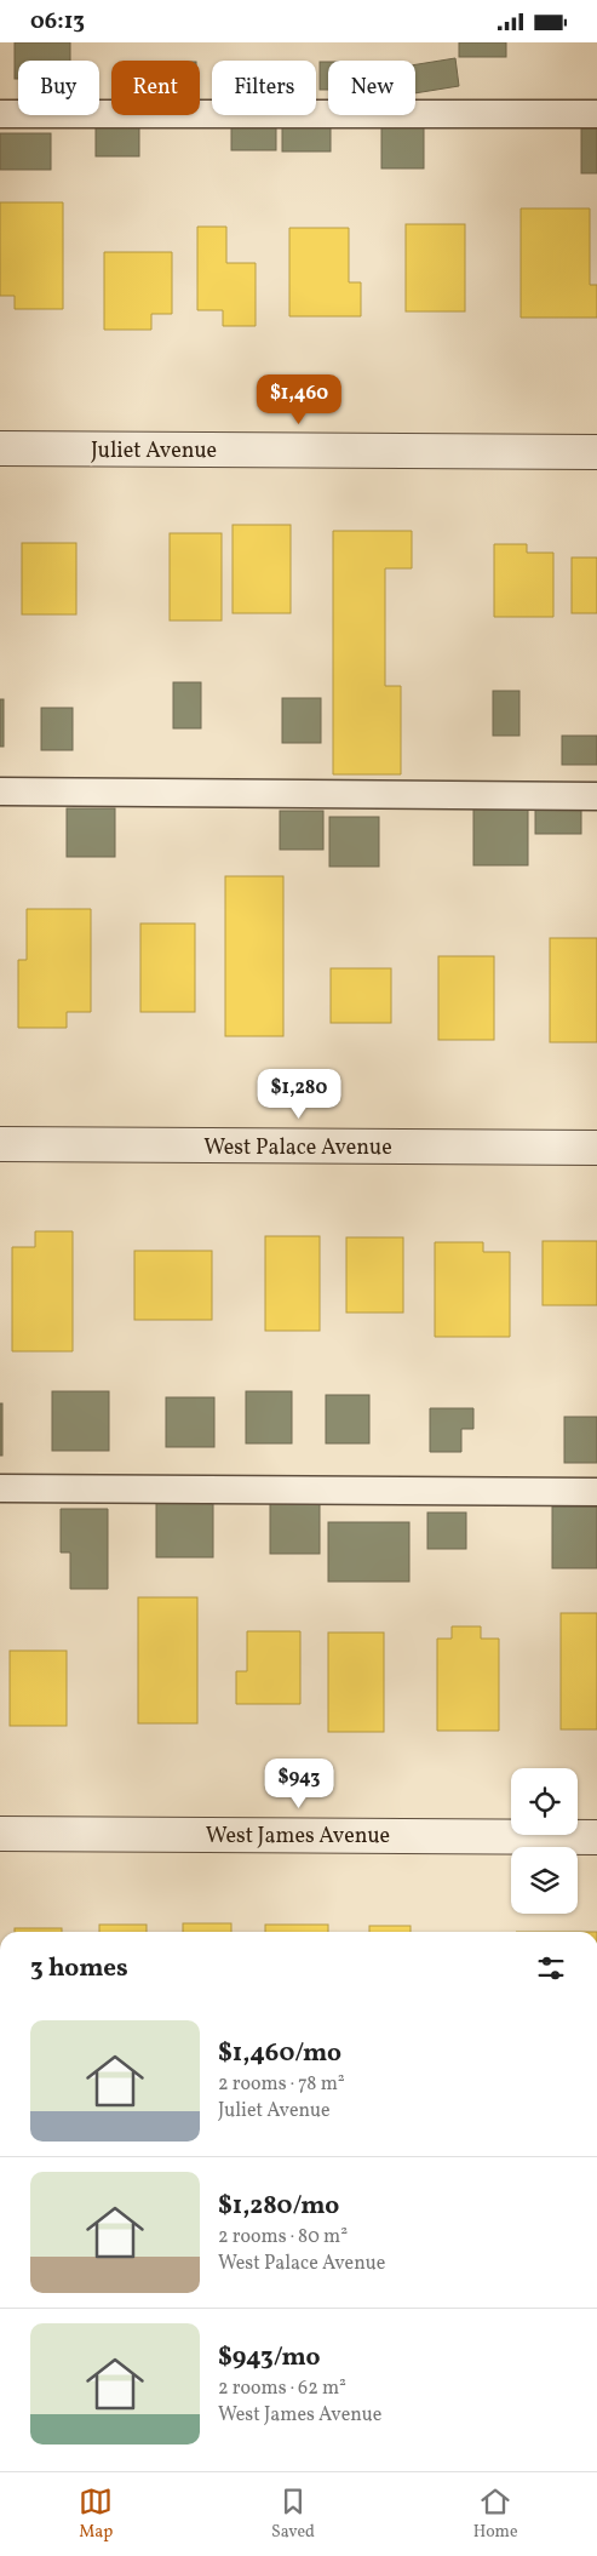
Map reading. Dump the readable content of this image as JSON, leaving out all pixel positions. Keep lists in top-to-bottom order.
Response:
{
  "streets": {
    "street": ["Juliet Avenue", "West Palace Avenue", "West James Avenue"]
  },
  "page": {
    "status": "06:13",
    "chip": [
      "Buy",
      "Rent",
      "Filters",
      "New"
    ],
    "price": ["$1,460", "$1,280", "$943"],
    "heading": "3 homes",
    "list": [
      {
        "name": "$1,460/mo",
        "note": "2 rooms · 78 m² · Juliet Avenue"
      },
      {
        "name": "$1,280/mo",
        "note": "2 rooms · 80 m² · West Palace Avenue"
      },
      {
        "name": "$943/mo",
        "note": "2 rooms · 62 m² · West James Avenue"
      }
    ],
    "tabs": ["Map", "Saved", "Home"]
  }
}
